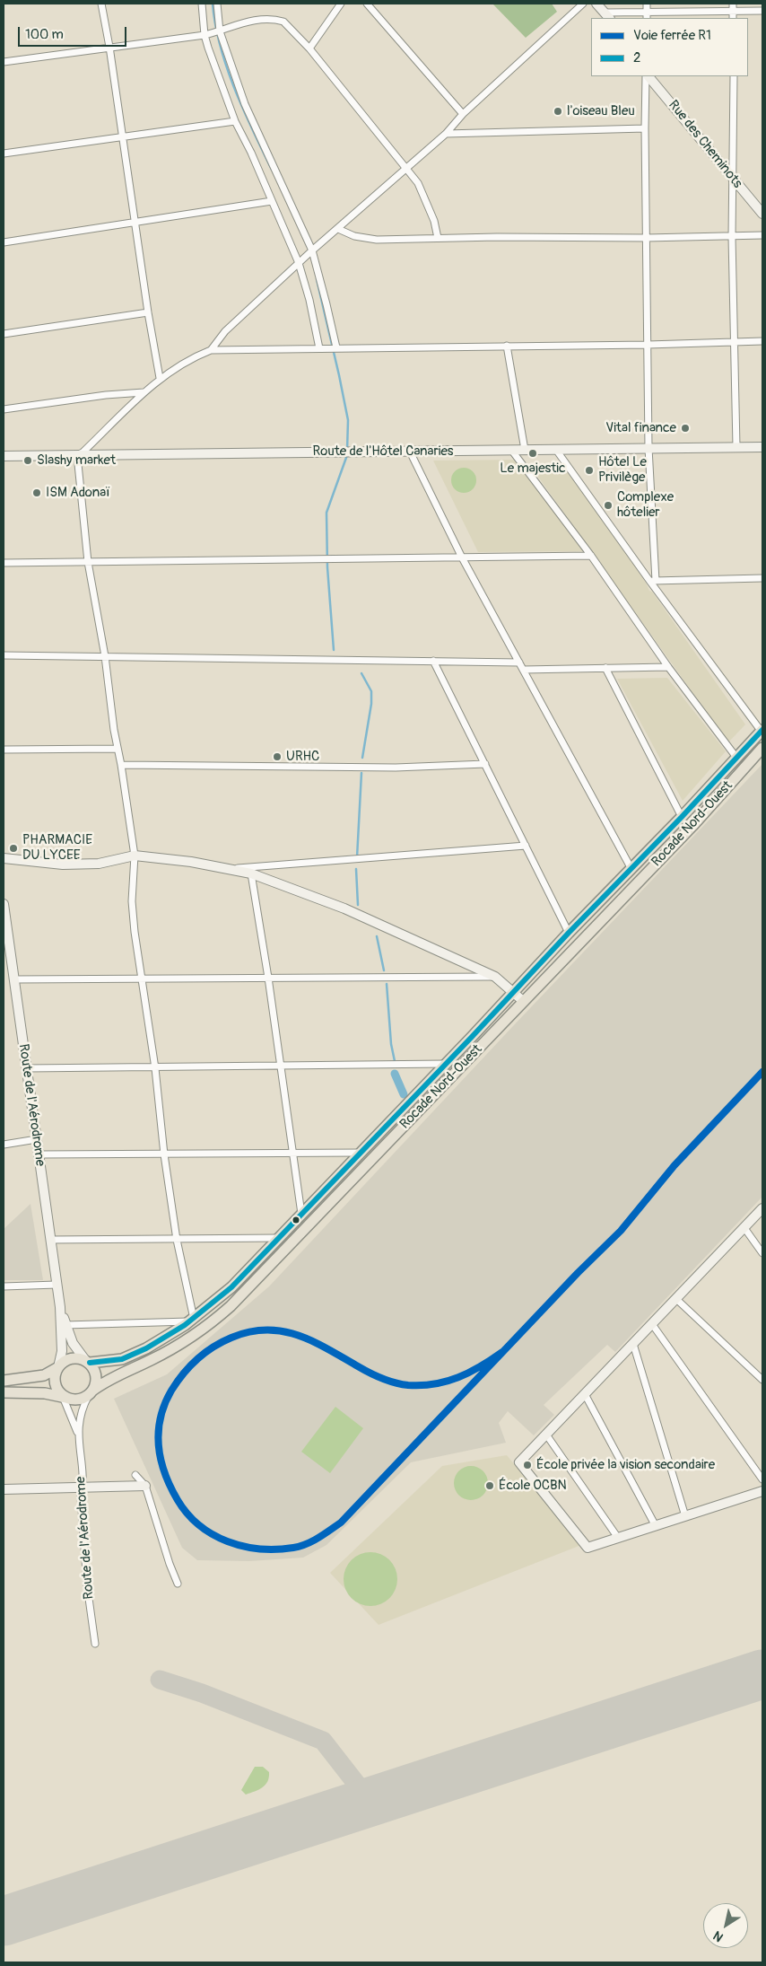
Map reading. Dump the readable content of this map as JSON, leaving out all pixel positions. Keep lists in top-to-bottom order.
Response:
{
  "streets": {
    "main road": ["Rocade Nord-Ouest"],
    "street": ["Rue des Cheminots", "Route de l'Hôtel Canaries", "Route de l'Aérodrome"]
  },
  "crossings": [
    ["Rocade Nord-Ouest", "Route de l'Aérodrome"]
  ],
  "places": [
    "l'oiseau Bleu",
    "Vital finance",
    "Le majestic",
    "Slashy market",
    "Hôtel Le Privilège",
    "ISM Adonaï",
    "Complexe hôtelier",
    "URHC",
    "PHARMACIE DU LYCEE",
    "École privée la vision secondaire",
    "École OCBN"
  ],
  "lines": ["transit line 2", "rail line R1"],
  "legend": ["Voie ferrée R1", "2"],
  "scale_bar": "100 m",
  "north": "bottom left"
}
